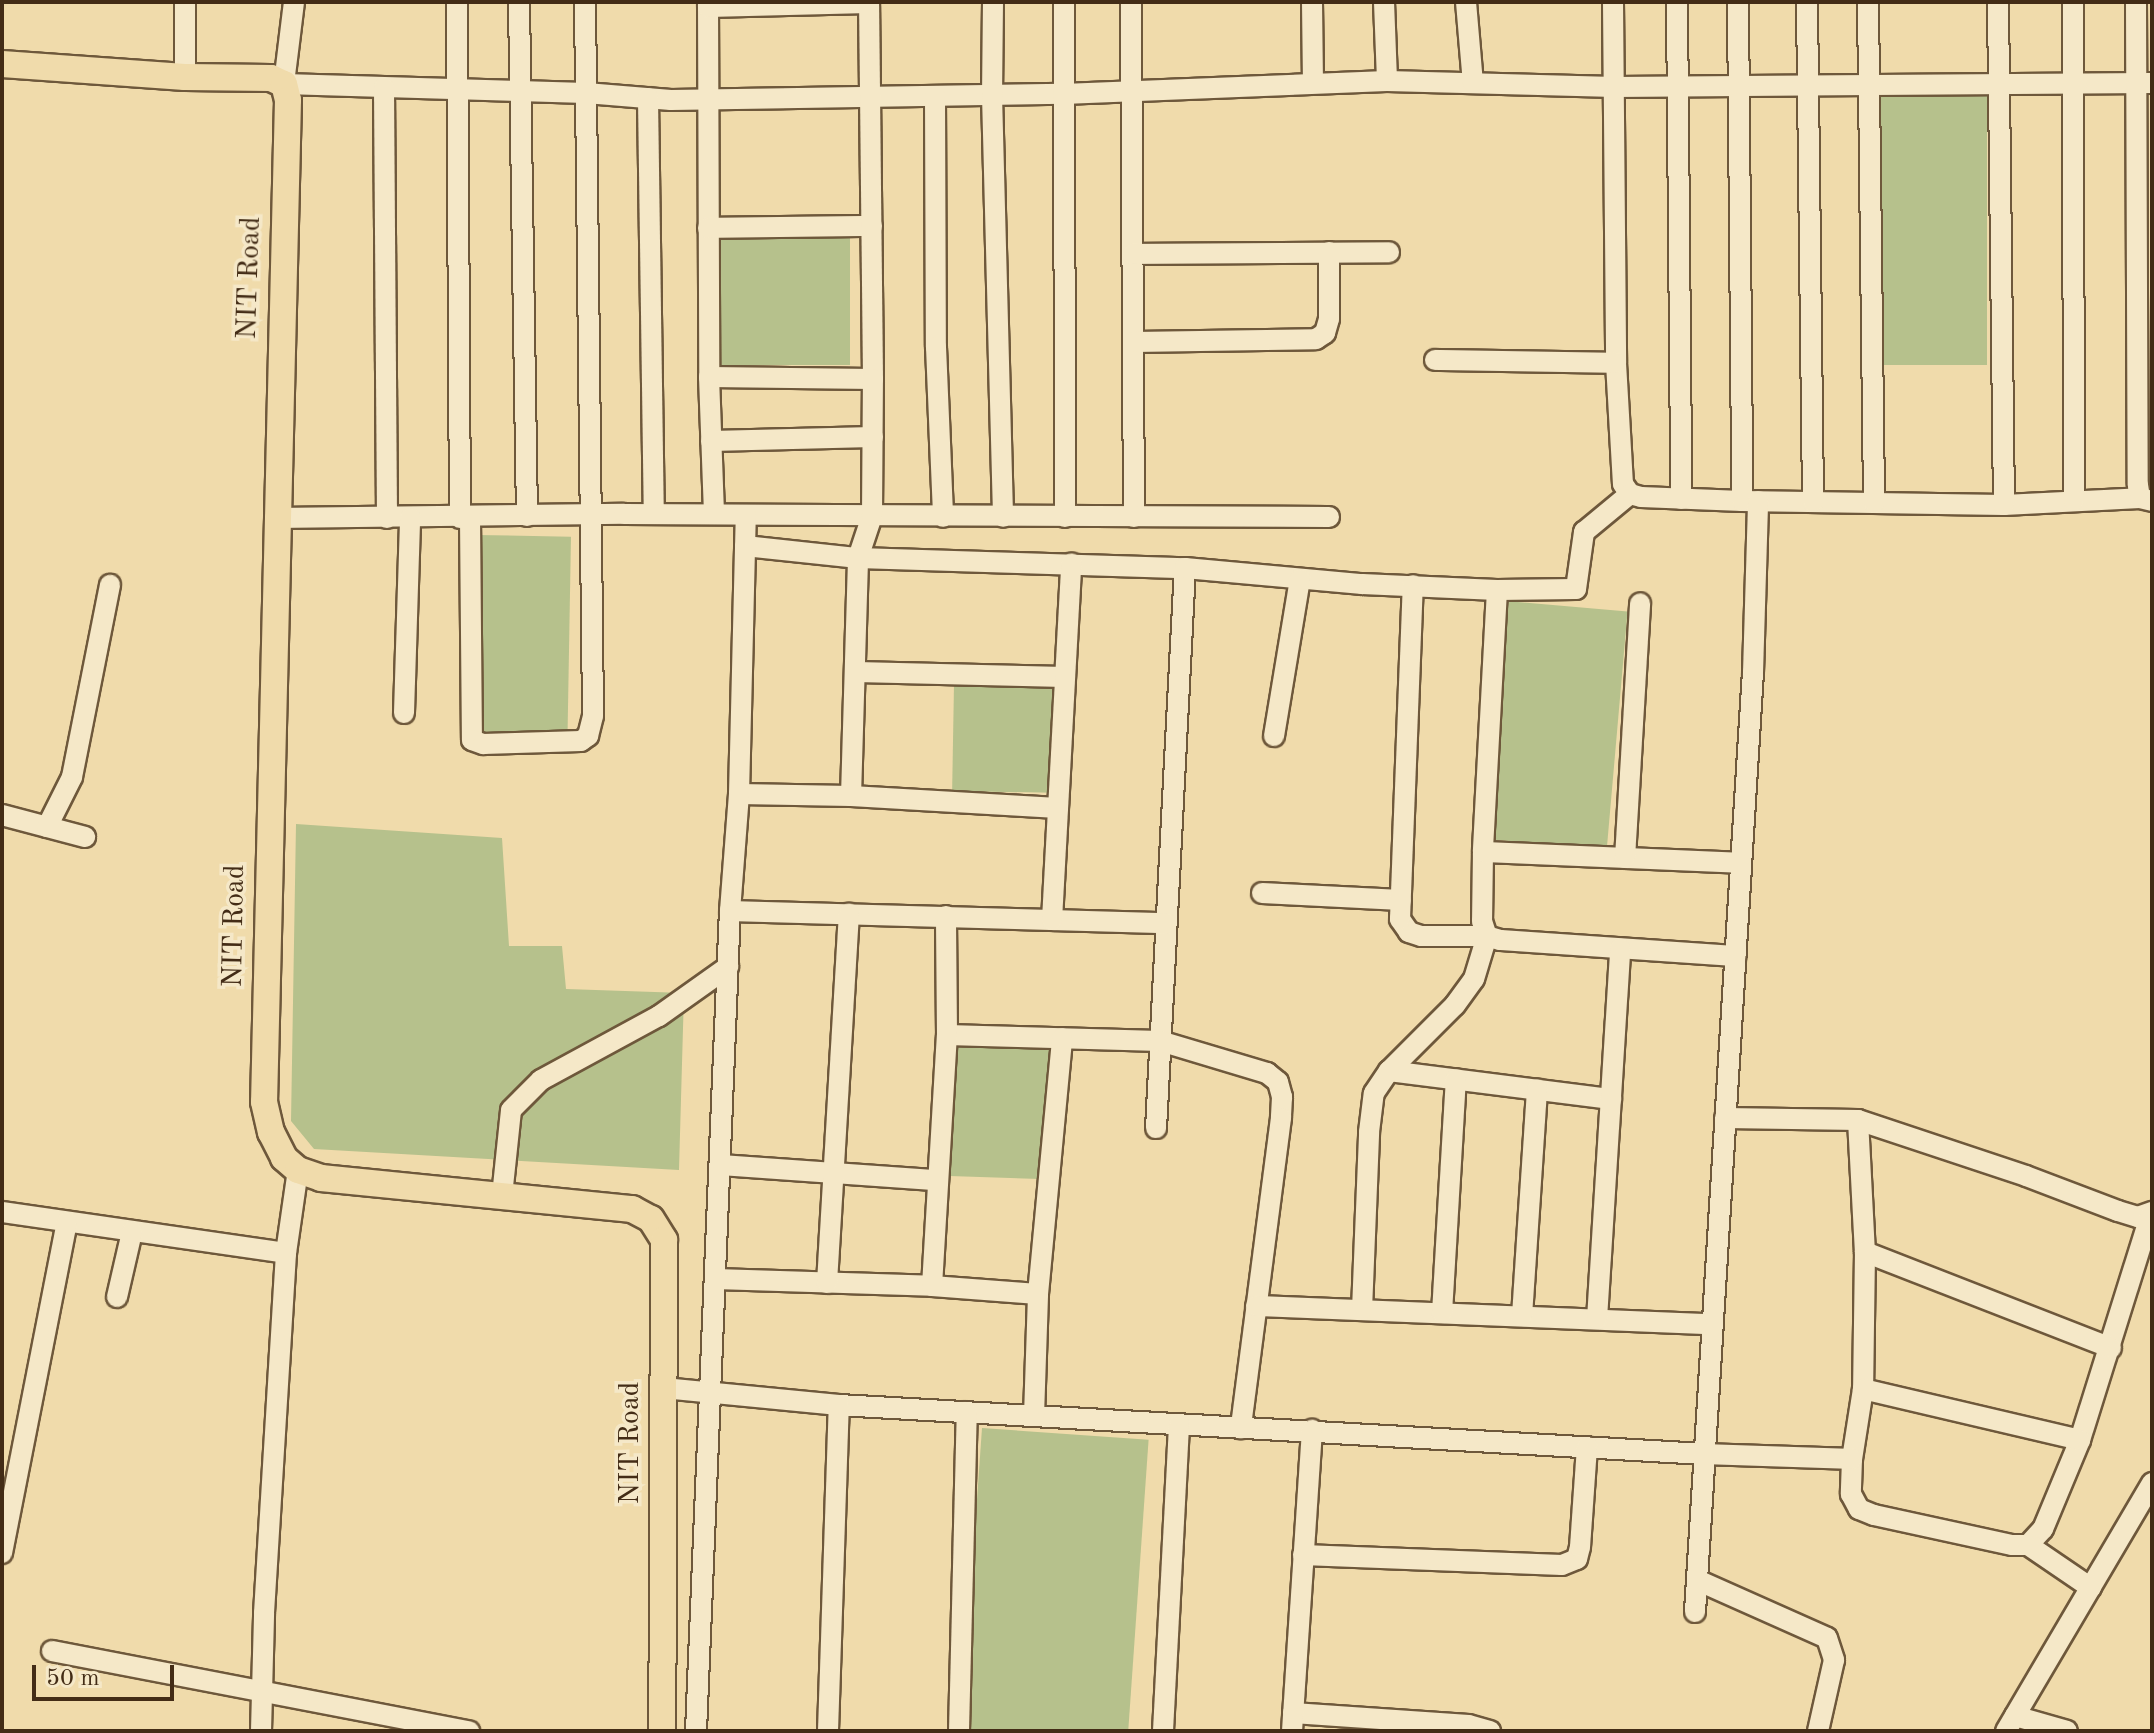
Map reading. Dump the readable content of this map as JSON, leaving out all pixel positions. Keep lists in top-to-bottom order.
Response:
{
  "streets": {
    "main road": ["NIT Road"]
  },
  "scale_bar": "50 m"
}
